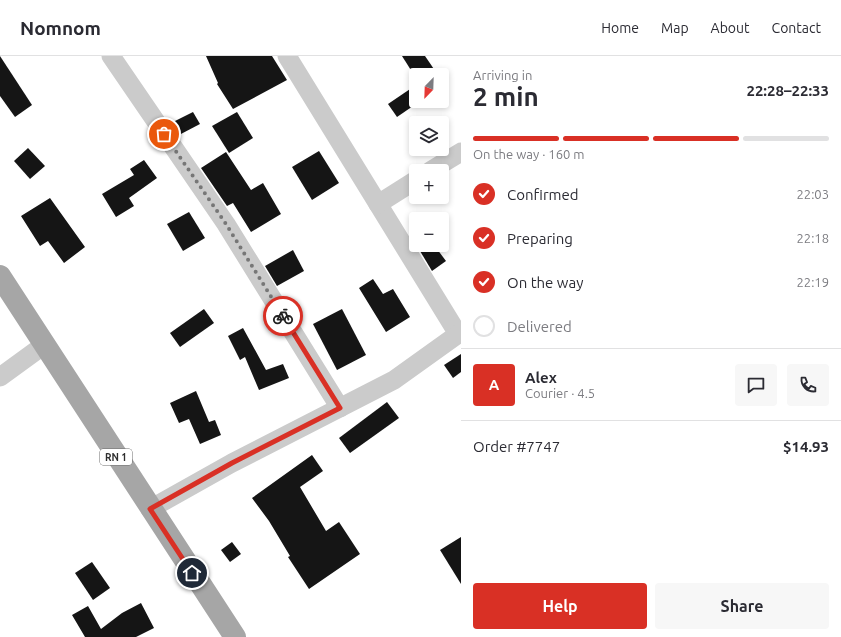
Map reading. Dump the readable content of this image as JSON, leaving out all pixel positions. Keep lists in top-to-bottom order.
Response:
{
  "streets": {
    "main road": ["RN 1"]
  },
  "north": "bottom left",
  "page": {
    "header": "Nomnom",
    "nav": [
      "Home",
      "Map",
      "About",
      "Contact"
    ],
    "heading": ["2 min", "Arriving in", "22:28–22:33"],
    "panel": [
      "Alex",
      "Courier · 4.5",
      "Order #7747",
      "$14.93"
    ],
    "map_buttons": ["+", "−"],
    "bar": "On the way · 160 m",
    "list": [
      ["Confirmed", "22:03"],
      ["Preparing", "22:18"],
      ["On the way", "22:19"],
      "Delivered"
    ],
    "round": "A",
    "buttons": ["Help", "Share"]
  }
}
